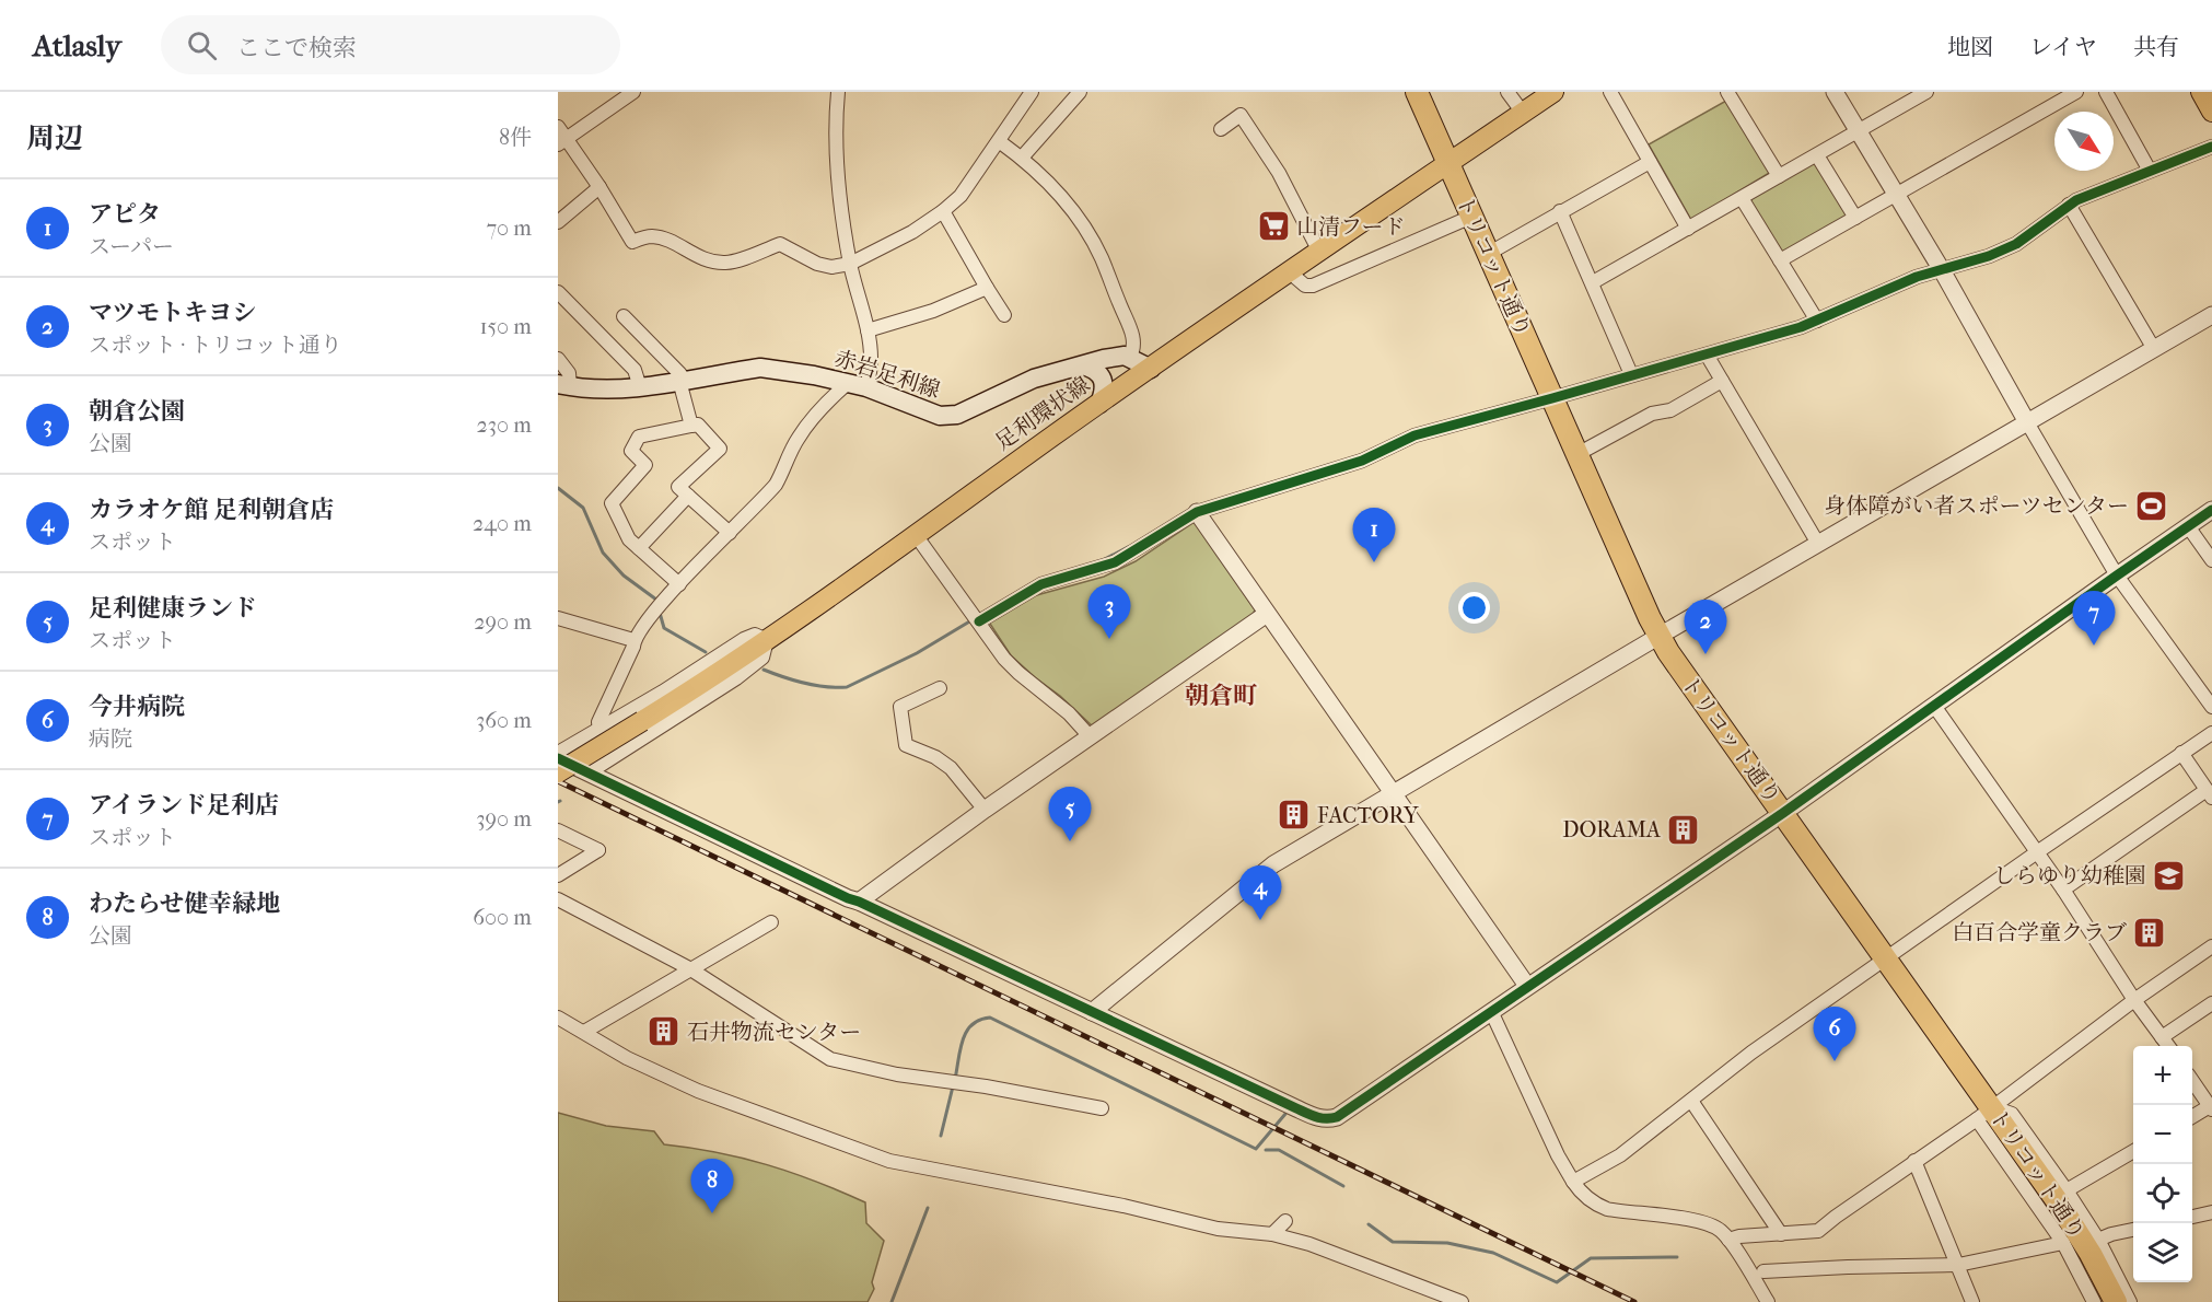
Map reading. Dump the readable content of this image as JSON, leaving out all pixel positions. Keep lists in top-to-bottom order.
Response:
{
  "streets": {
    "highway": ["トリコット通り"],
    "main road": ["赤岩足利線", "足利環状線"]
  },
  "crossings": [
    ["トリコット通り", "足利環状線"]
  ],
  "districts": ["朝倉町"],
  "places": {
    "supermarket": ["山清フード"],
    "sports": ["身体障がい者スポーツセンター"],
    "building": [
      "FACTORY",
      "DORAMA",
      "白百合学童クラブ",
      "石井物流センター"
    ],
    "school or university": ["しらゆり幼稚園"]
  },
  "north": "bottom right",
  "page": {
    "header": "Atlasly",
    "search": "ここで検索",
    "nav": ["地図", "レイヤ", "共有"],
    "heading": ["周辺", "8件"],
    "list": [
      {
        "mark": "1",
        "name": "アピタ",
        "note": "スーパー",
        "value": "70 m"
      },
      {
        "mark": "2",
        "name": "マツモトキヨシ",
        "note": "スポット · トリコット通り",
        "value": "150 m"
      },
      {
        "mark": "3",
        "name": "朝倉公園",
        "note": "公園",
        "value": "230 m"
      },
      {
        "mark": "4",
        "name": "カラオケ館 足利朝倉店",
        "note": "スポット",
        "value": "240 m"
      },
      {
        "mark": "5",
        "name": "足利健康ランド",
        "note": "スポット",
        "value": "290 m"
      },
      {
        "mark": "6",
        "name": "今井病院",
        "note": "病院",
        "value": "360 m"
      },
      {
        "mark": "7",
        "name": "アイランド足利店",
        "note": "スポット",
        "value": "390 m"
      },
      {
        "mark": "8",
        "name": "わたらせ健幸緑地",
        "note": "公園",
        "value": "600 m"
      }
    ],
    "pins": [
      "1",
      "3",
      "7",
      "2",
      "5",
      "4",
      "6",
      "8"
    ],
    "map_buttons": ["+", "−"]
  }
}
